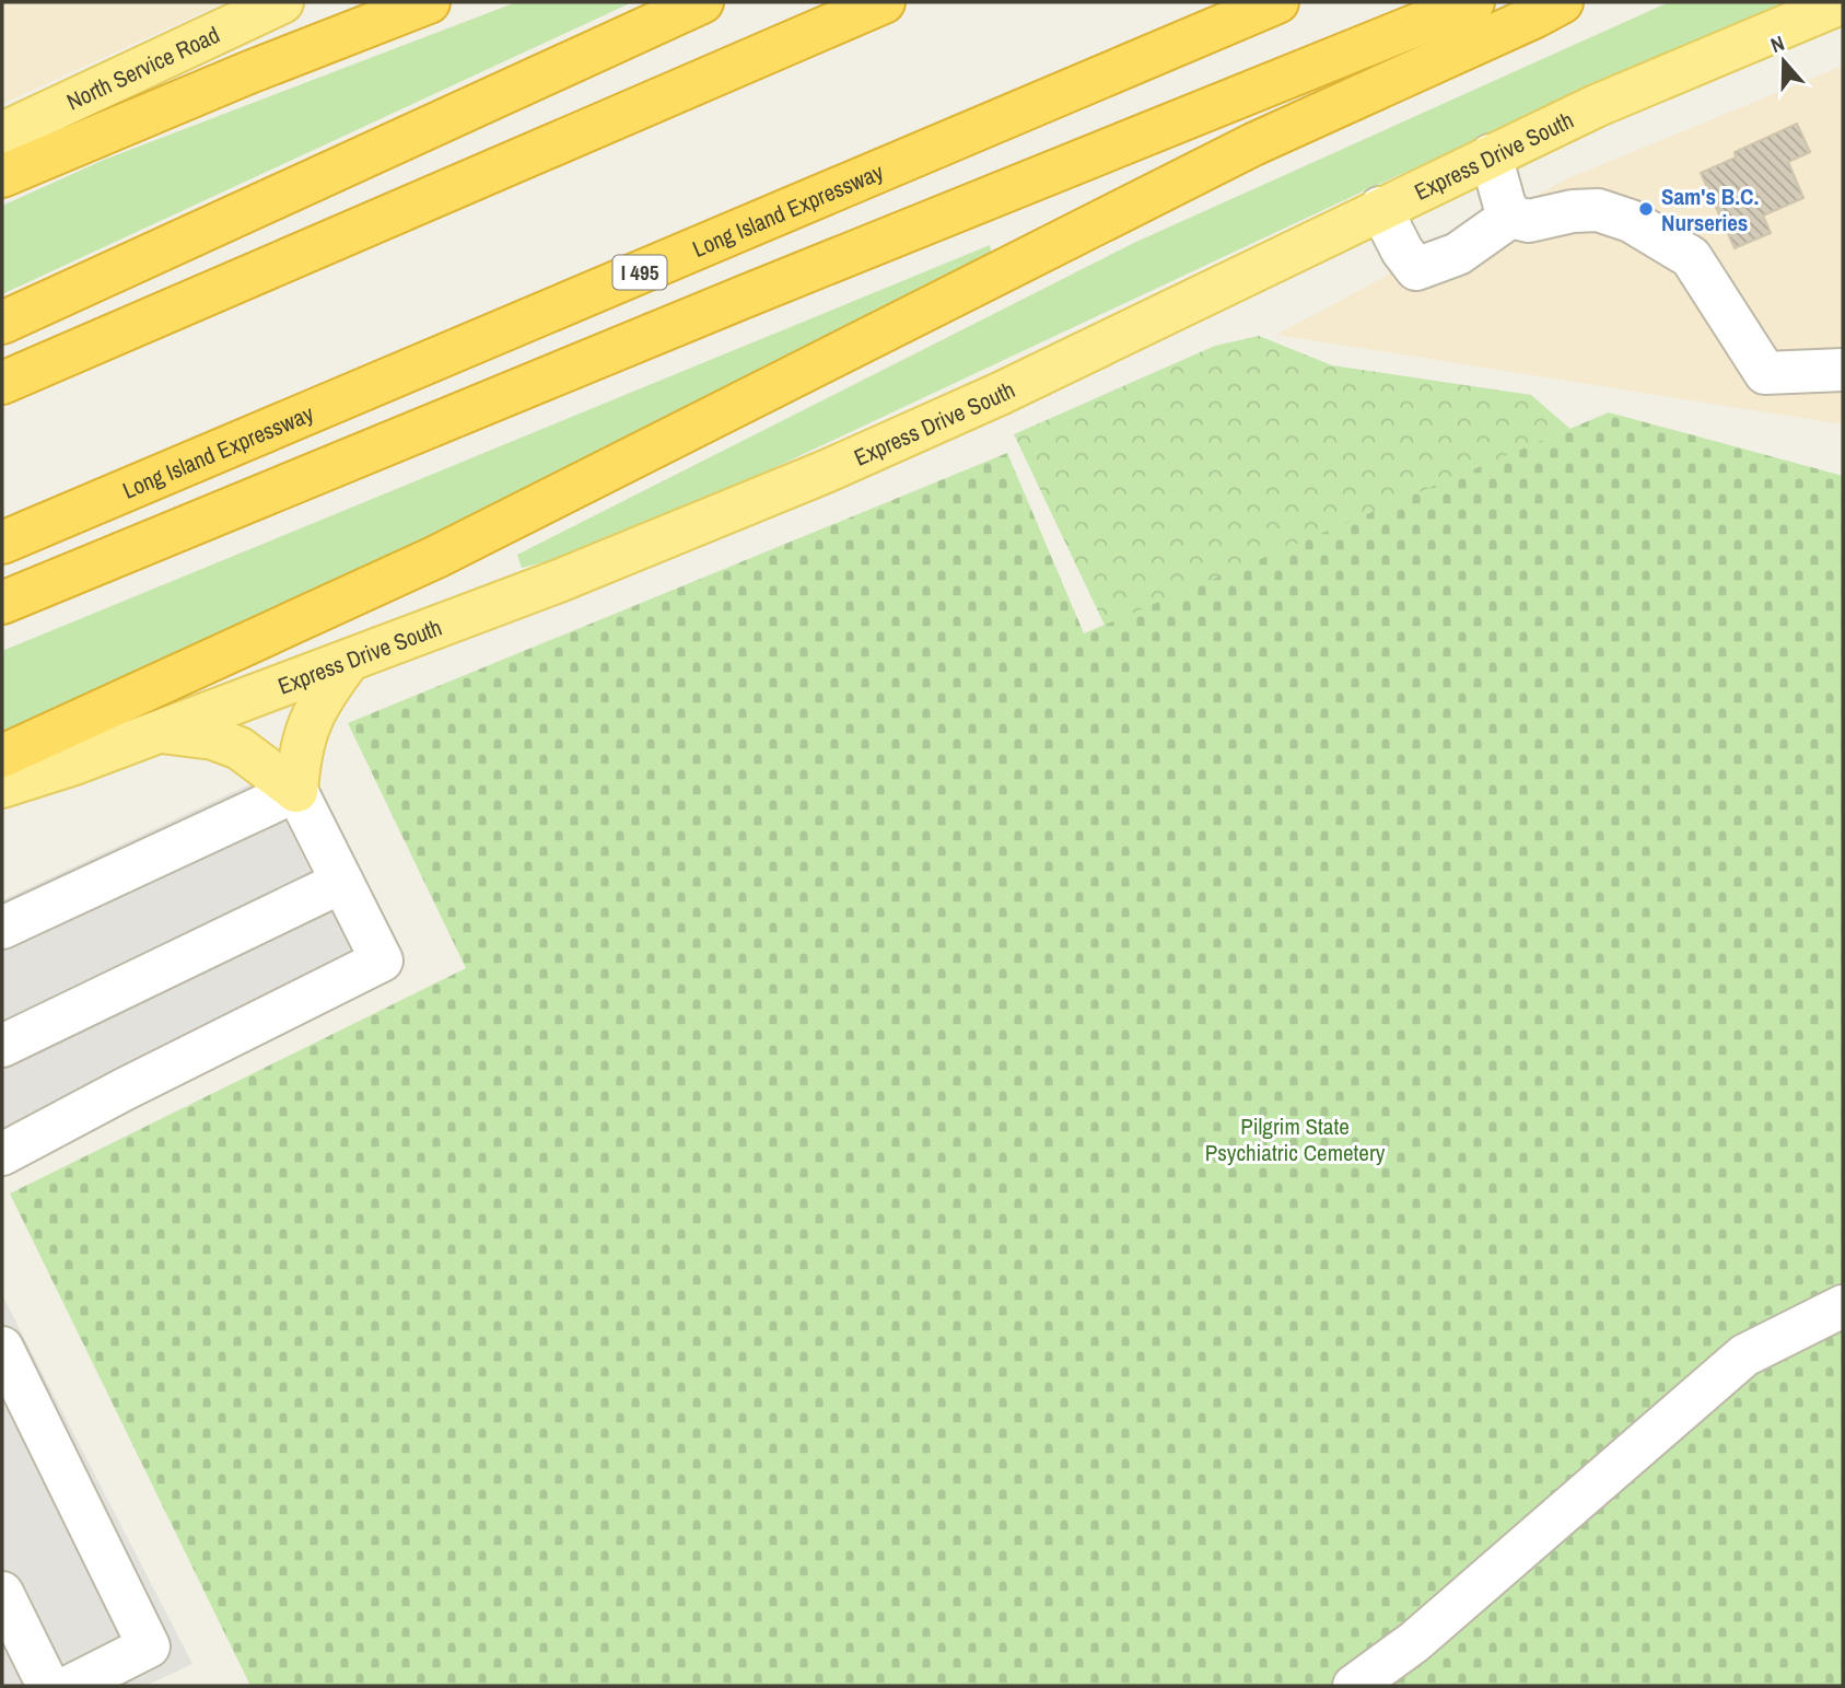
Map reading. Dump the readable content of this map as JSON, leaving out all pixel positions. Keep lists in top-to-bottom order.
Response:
{
  "streets": {
    "highway": ["Long Island Expressway", "I 495"],
    "main road": ["North Service Road", "Express Drive South"]
  },
  "parks": ["Pilgrim State Psychiatric Cemetery"],
  "places": ["Sam's B.C. Nurseries"],
  "north": "top"
}
